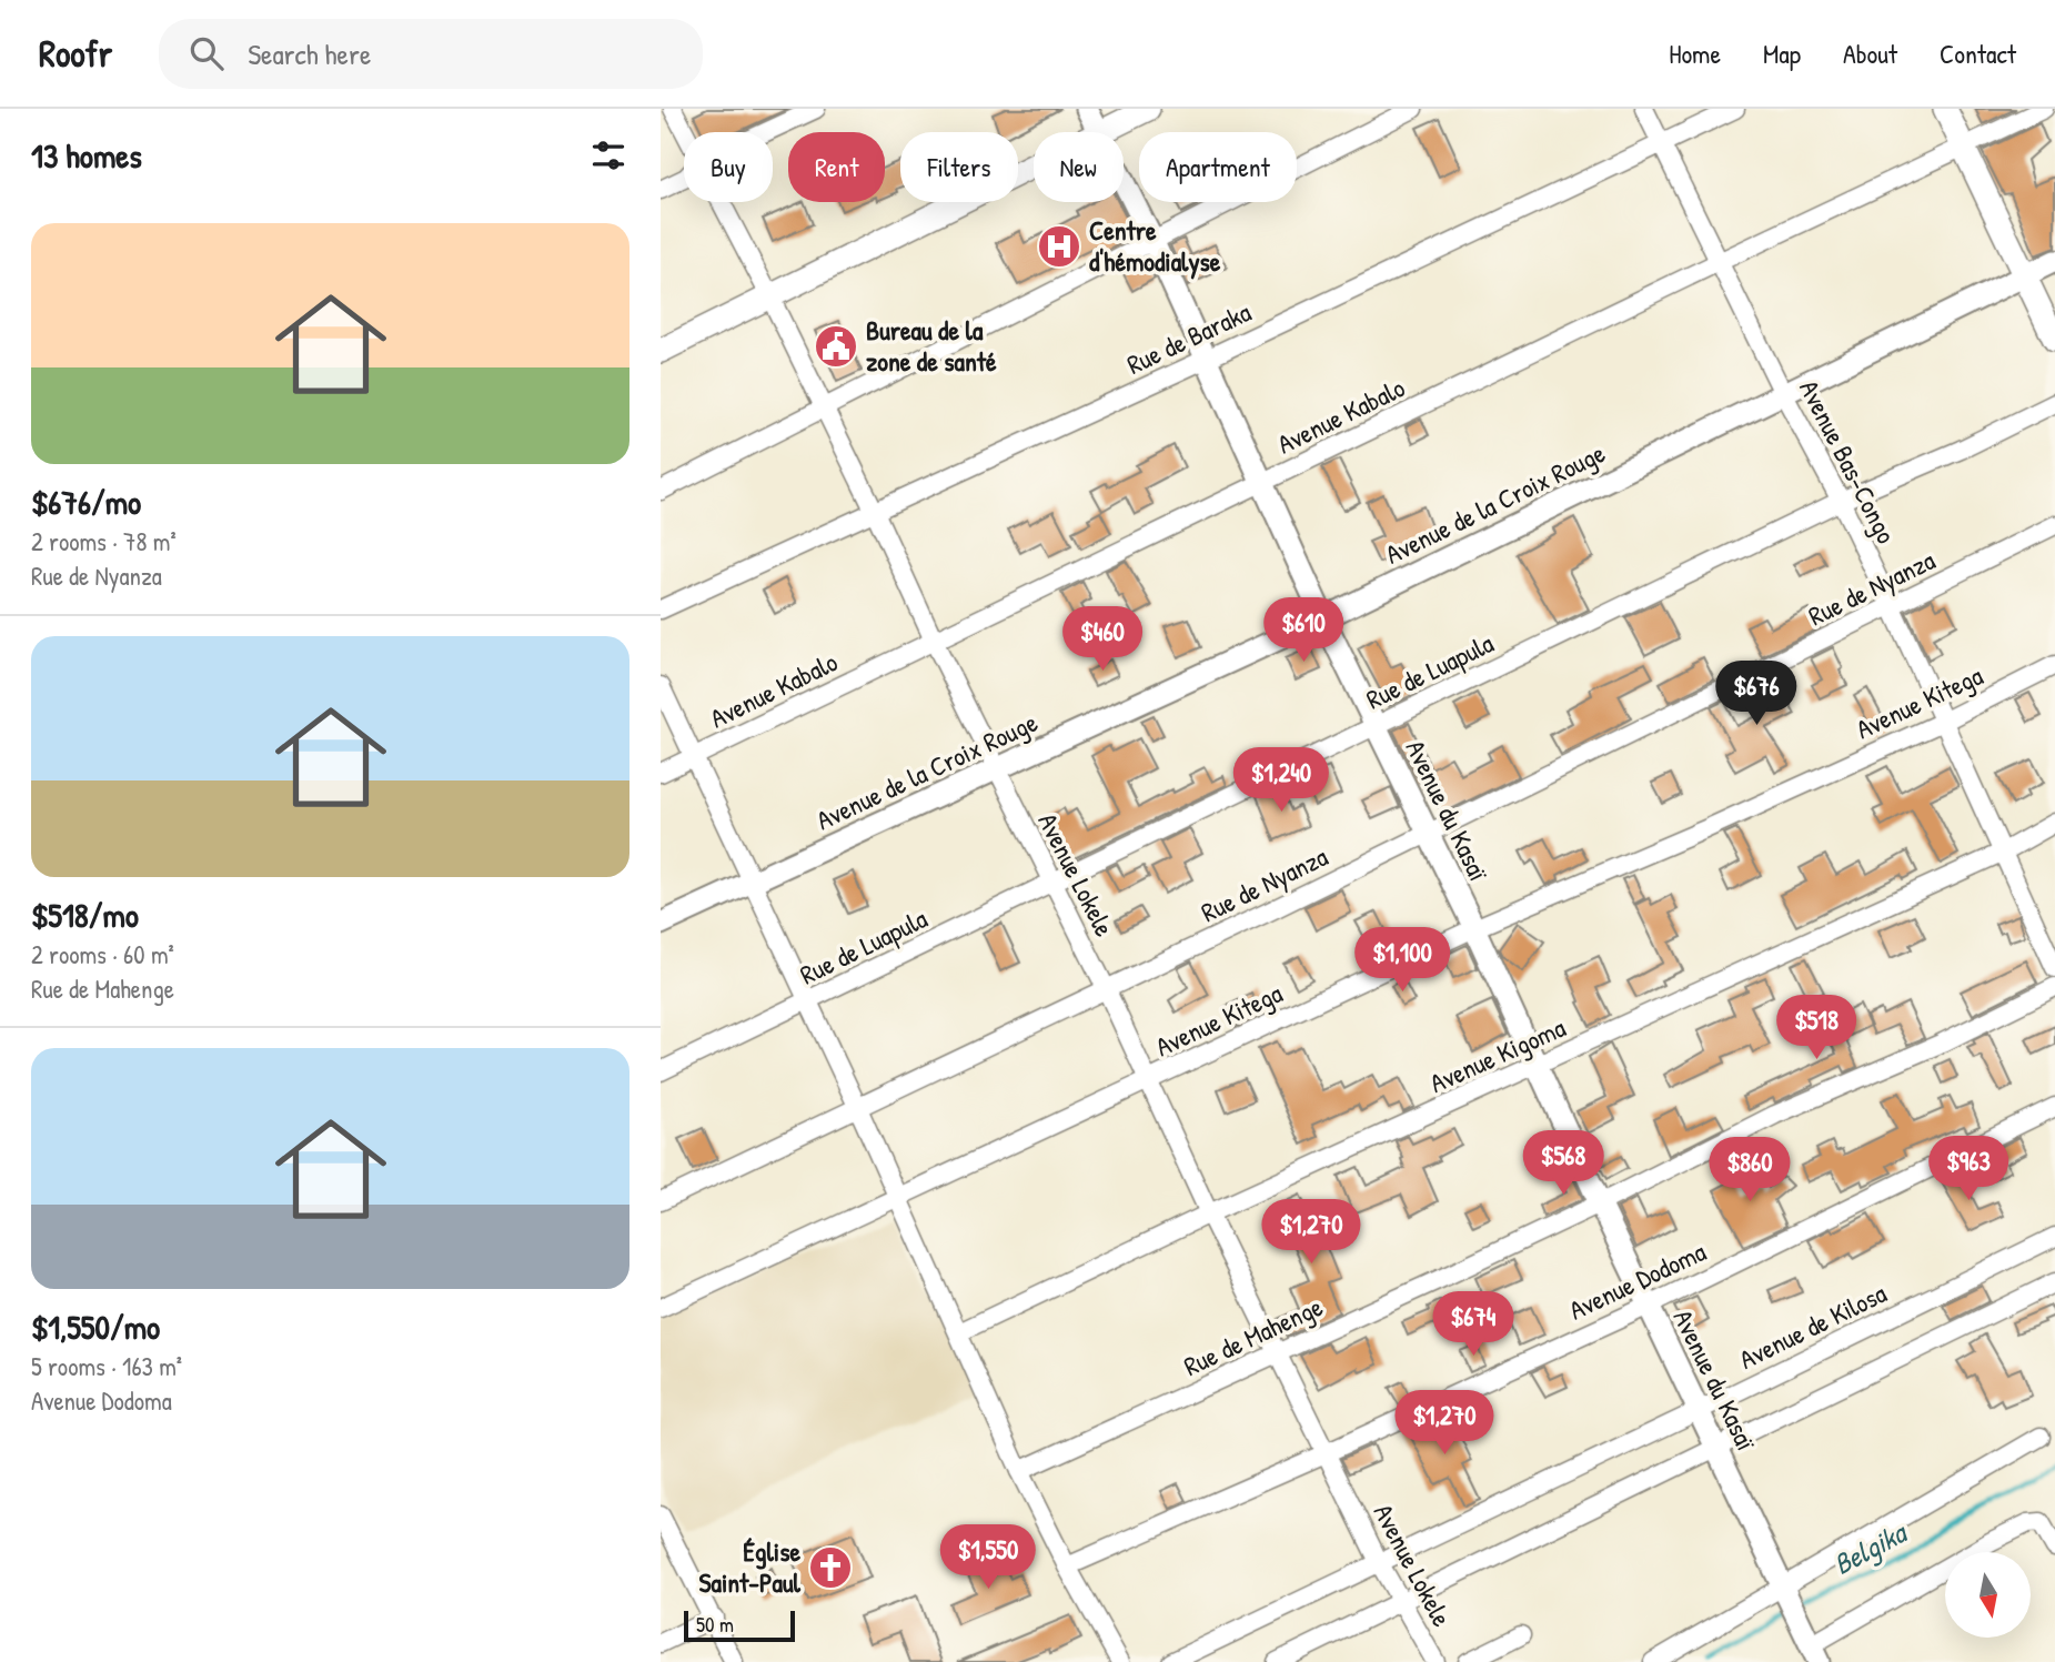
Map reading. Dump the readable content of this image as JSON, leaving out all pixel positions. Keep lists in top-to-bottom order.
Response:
{
  "streets": {
    "street": [
      "Rue de Baraka",
      "Avenue Kabalo",
      "Avenue Bas-Congo",
      "Avenue de la Croix Rouge",
      "Rue de Nyanza",
      "Rue de Luapula",
      "Avenue Kitega",
      "Avenue du Kasaï",
      "Avenue Lokele",
      "Avenue Kigoma",
      "Avenue Dodoma",
      "Avenue de Kilosa",
      "Rue de Mahenge"
    ]
  },
  "crossings": [
    ["Rue de Baraka", "Avenue Bas-Congo"],
    ["Rue de Baraka", "Avenue du Kasaï"],
    ["Rue de Baraka", "Avenue Lokele"],
    ["Avenue Kabalo", "Avenue Bas-Congo"],
    ["Avenue Kabalo", "Avenue du Kasaï"],
    ["Avenue Kabalo", "Avenue Lokele"],
    ["Avenue Bas-Congo", "Avenue de la Croix Rouge"],
    ["Avenue Bas-Congo", "Rue de Nyanza"],
    ["Avenue Bas-Congo", "Rue de Luapula"],
    ["Avenue Bas-Congo", "Avenue Kitega"],
    ["Avenue Bas-Congo", "Avenue Kigoma"],
    ["Avenue de la Croix Rouge", "Avenue du Kasaï"],
    ["Avenue de la Croix Rouge", "Avenue Lokele"],
    ["Rue de Nyanza", "Avenue du Kasaï"],
    ["Rue de Nyanza", "Avenue Lokele"],
    ["Rue de Luapula", "Avenue du Kasaï"],
    ["Rue de Luapula", "Avenue Lokele"],
    ["Avenue Kitega", "Avenue du Kasaï"],
    ["Avenue Kitega", "Avenue Lokele"],
    ["Avenue du Kasaï", "Avenue Kigoma"],
    ["Avenue du Kasaï", "Avenue Dodoma"],
    ["Avenue du Kasaï", "Avenue de Kilosa"],
    ["Avenue du Kasaï", "Rue de Mahenge"],
    ["Avenue Lokele", "Avenue Kigoma"],
    ["Avenue Lokele", "Avenue Dodoma"],
    ["Avenue Lokele", "Avenue de Kilosa"],
    ["Avenue Lokele", "Rue de Mahenge"]
  ],
  "water": ["Belgika"],
  "places": {
    "hospital": ["Centre d'hémodialyse"],
    "public building": ["Bureau de la zone de santé"],
    "church": ["Église Saint-Paul"]
  },
  "scale_bar": "50 m",
  "north": "bottom",
  "page": {
    "header": "Roofr",
    "search": "Search here",
    "nav": [
      "Home",
      "Map",
      "About",
      "Contact"
    ],
    "heading": "13 homes",
    "chip": [
      "Buy",
      "Rent",
      "Filters",
      "New",
      "Apartment"
    ],
    "list": [
      {
        "name": "$676/mo",
        "note": "2 rooms · 78 m² · Rue de Nyanza"
      },
      {
        "name": "$518/mo",
        "note": "2 rooms · 60 m² · Rue de Mahenge"
      },
      {
        "name": "$1,550/mo",
        "note": "5 rooms · 163 m² · Avenue Dodoma"
      }
    ],
    "price": [
      "$610",
      "$460",
      "$676",
      "$1,240",
      "$1,100",
      "$518",
      "$568",
      "$963",
      "$860",
      "$1,270",
      "$674",
      "$1,270",
      "$1,550"
    ],
    "scale": "50 m"
  }
}
